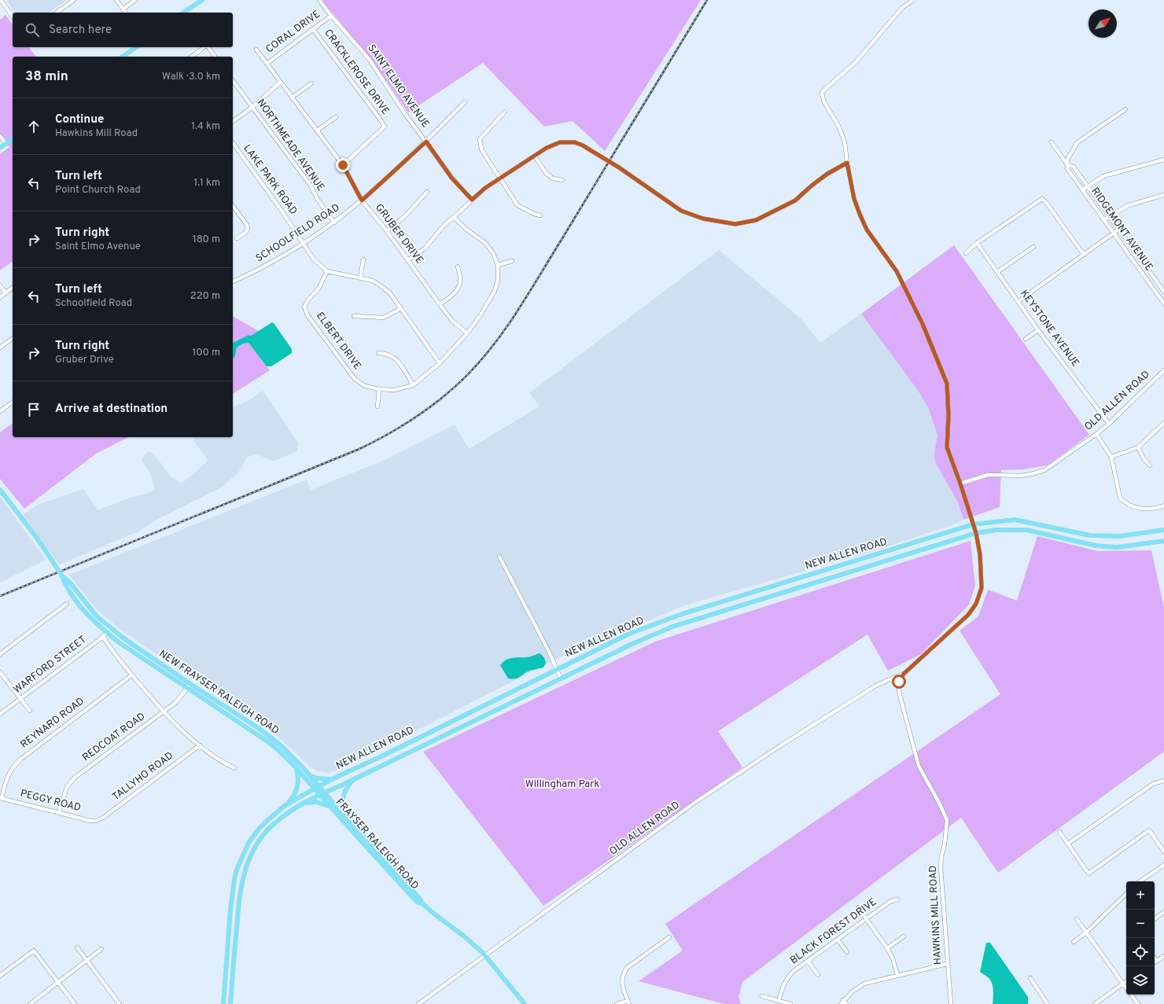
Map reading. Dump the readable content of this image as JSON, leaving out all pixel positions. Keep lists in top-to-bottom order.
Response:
{
  "streets": {
    "main road": ["NEW ALLEN ROAD", "NEW FRAYSER RALEIGH ROAD", "FRAYSER RALEIGH ROAD"],
    "street": [
      "CORAL DRIVE",
      "CRACKLEROSE DRIVE",
      "SAINT ELMO AVENUE",
      "NORTHMEADE AVENUE",
      "LAKE PARK ROAD",
      "RIDGEMONT AVENUE",
      "SCHOOLFIELD ROAD",
      "GRUBER DRIVE",
      "KEYSTONE AVENUE",
      "ELBERT DRIVE",
      "OLD ALLEN ROAD",
      "WARFORD STREET",
      "REYNARD ROAD",
      "REDCOAT ROAD",
      "TALLYHO ROAD",
      "PEGGY ROAD",
      "HAWKINS MILL ROAD",
      "BLACK FOREST DRIVE"
    ]
  },
  "crossings": [
    ["CORAL DRIVE", "CRACKLEROSE DRIVE"],
    ["CORAL DRIVE", "SAINT ELMO AVENUE"],
    ["CORAL DRIVE", "GRUBER DRIVE"],
    ["CRACKLEROSE DRIVE", "GRUBER DRIVE"],
    ["SAINT ELMO AVENUE", "SCHOOLFIELD ROAD"],
    ["NORTHMEADE AVENUE", "SCHOOLFIELD ROAD"],
    ["LAKE PARK ROAD", "SCHOOLFIELD ROAD"],
    ["LAKE PARK ROAD", "ELBERT DRIVE"],
    ["SCHOOLFIELD ROAD", "GRUBER DRIVE"],
    ["KEYSTONE AVENUE", "OLD ALLEN ROAD"],
    ["OLD ALLEN ROAD", "FRAYSER RALEIGH ROAD"],
    ["NEW ALLEN ROAD", "NEW FRAYSER RALEIGH ROAD"],
    ["NEW ALLEN ROAD", "FRAYSER RALEIGH ROAD"],
    ["WARFORD STREET", "NEW FRAYSER RALEIGH ROAD"],
    ["NEW FRAYSER RALEIGH ROAD", "REDCOAT ROAD"],
    ["NEW FRAYSER RALEIGH ROAD", "FRAYSER RALEIGH ROAD"],
    ["REYNARD ROAD", "PEGGY ROAD"],
    ["REDCOAT ROAD", "PEGGY ROAD"],
    ["TALLYHO ROAD", "PEGGY ROAD"]
  ],
  "parks": ["Willingham Park"],
  "north": "top right",
  "page": {
    "search": "Search here",
    "heading": ["38 min", "Walk · 3.0 km"],
    "list": [
      ["Continue", "Hawkins Mill Road", "1.4 km"],
      ["Turn left", "Point Church Road", "1.1 km"],
      ["Turn right", "Saint Elmo Avenue", "180 m"],
      ["Turn left", "Schoolfield Road", "220 m"],
      ["Turn right", "Gruber Drive", "100 m"],
      "Arrive at destination"
    ],
    "map_buttons": ["+", "−"]
  }
}
